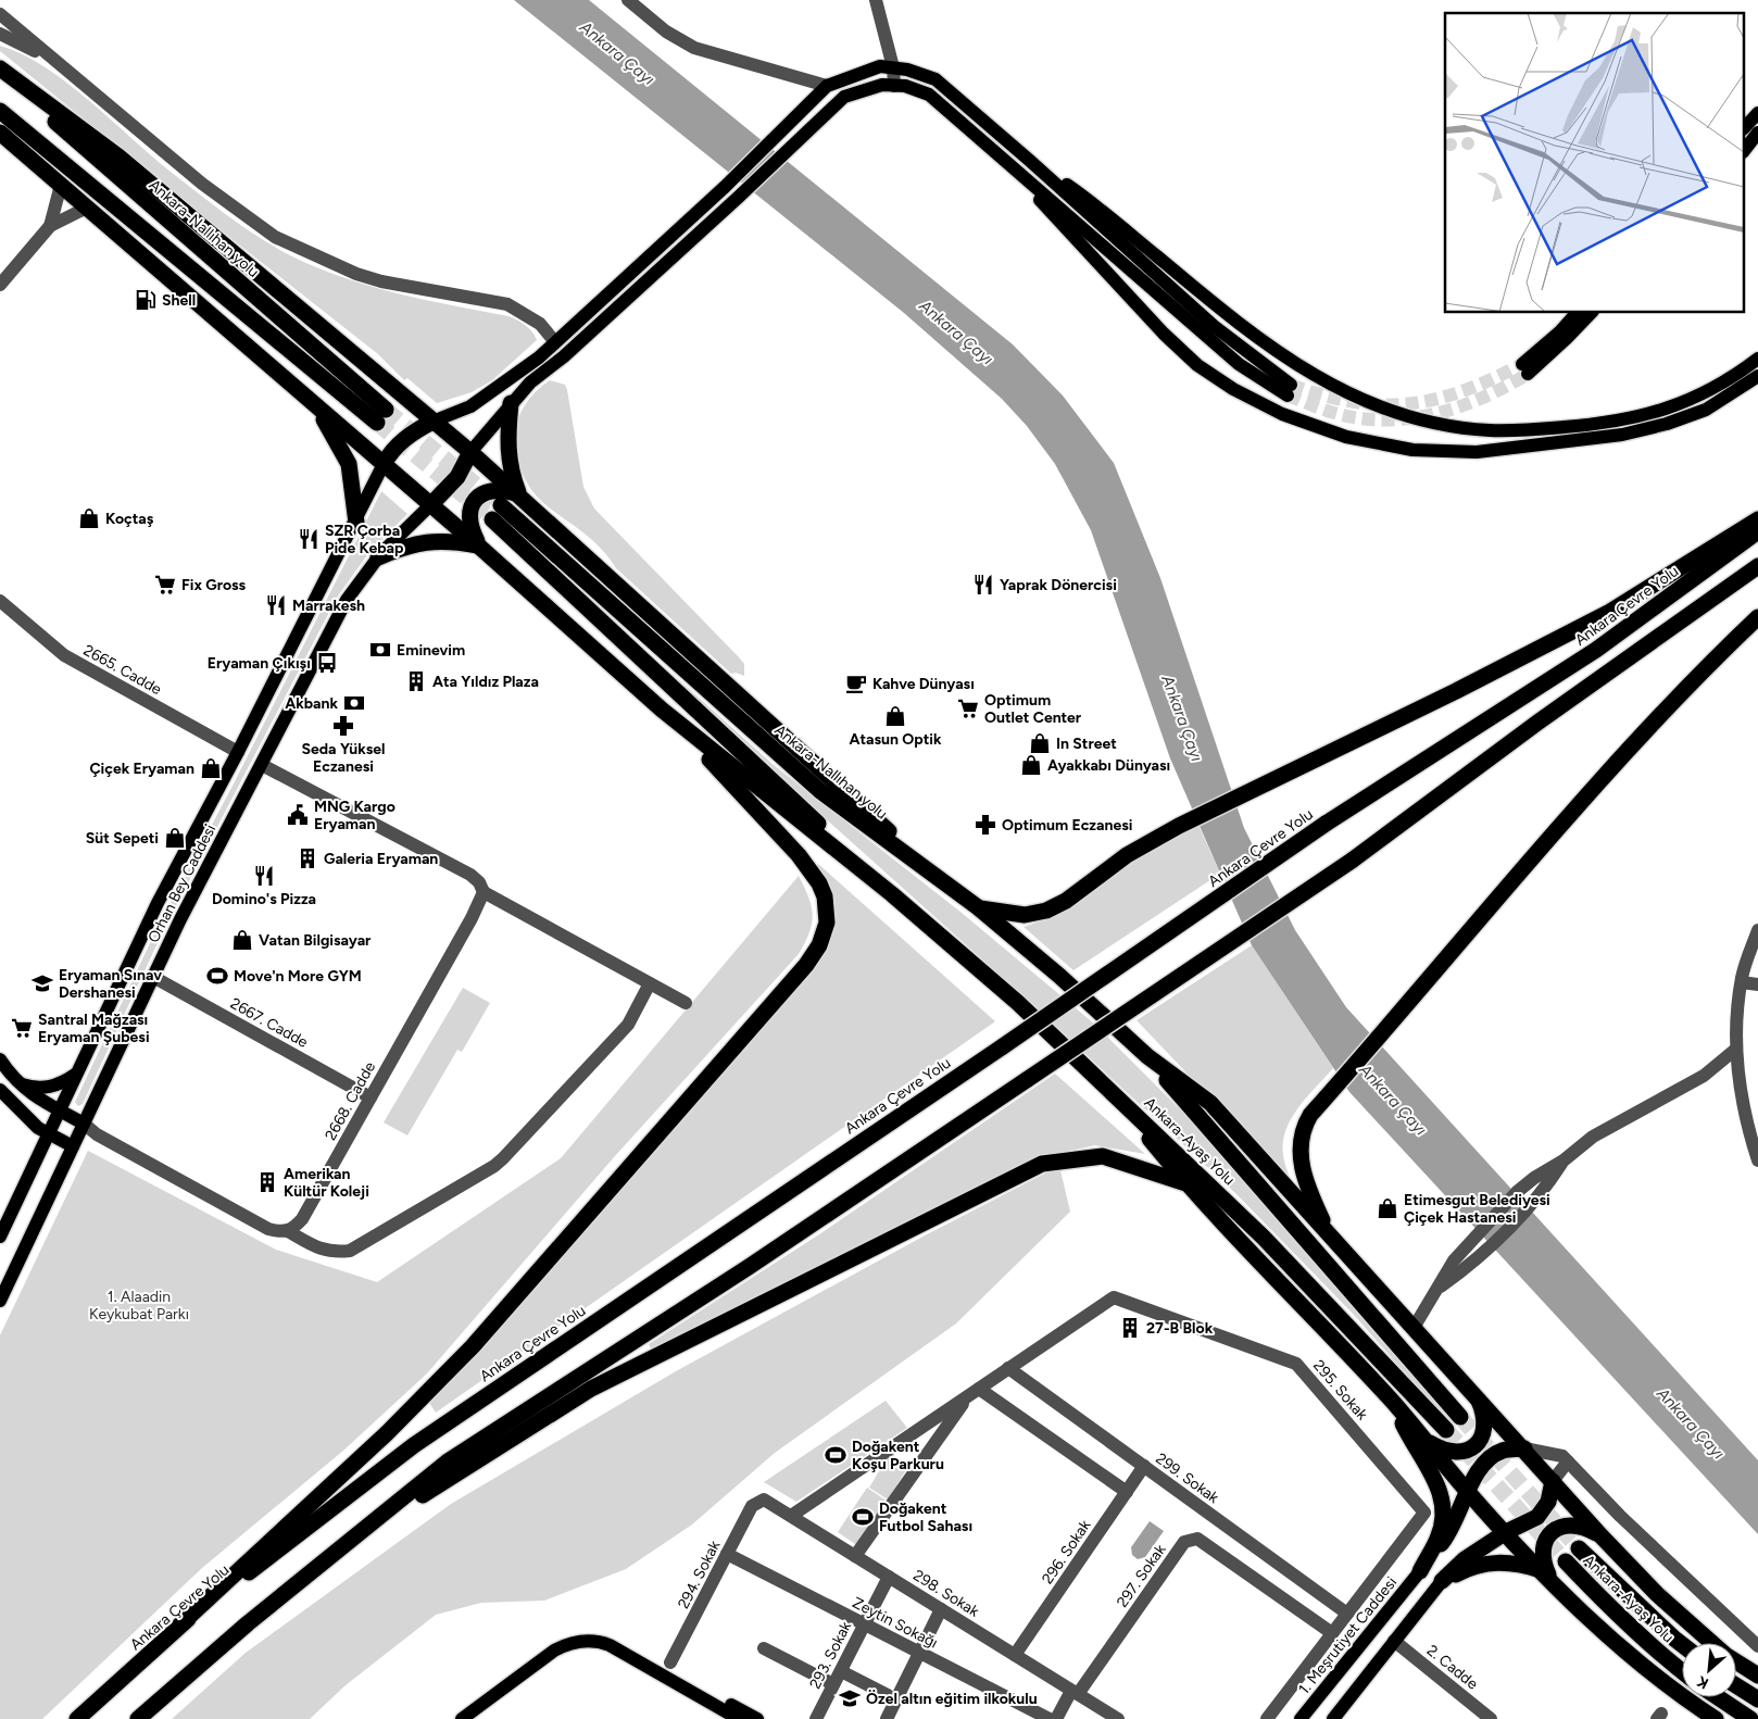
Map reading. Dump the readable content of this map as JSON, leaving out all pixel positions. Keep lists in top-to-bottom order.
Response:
{
  "streets": {
    "highway": ["Ankara-Nallıhan yolu", "Ankara Çevre Yolu", "Ankara-Ayaş Yolu"],
    "main road": ["Orhan Bey Caddesi", "1. Meşrutiyet Caddesi"],
    "street": [
      "2665. Cadde",
      "2667. Cadde",
      "2668. Cadde",
      "295. Sokak",
      "299. Sokak",
      "296. Sokak",
      "294. Sokak",
      "297. Sokak",
      "298. Sokak",
      "Zeytin Sokağı",
      "293. Sokak",
      "2. Cadde"
    ]
  },
  "crossings": [
    ["Ankara-Nallıhan yolu", "Ankara-Ayaş Yolu"],
    ["2665. Cadde", "Orhan Bey Caddesi"],
    ["Orhan Bey Caddesi", "2667. Cadde"],
    ["2667. Cadde", "2668. Cadde"],
    ["295. Sokak", "299. Sokak"],
    ["295. Sokak", "297. Sokak"],
    ["295. Sokak", "298. Sokak"],
    ["299. Sokak", "296. Sokak"],
    ["296. Sokak", "298. Sokak"],
    ["294. Sokak", "298. Sokak"],
    ["294. Sokak", "Zeytin Sokağı"],
    ["297. Sokak", "298. Sokak"],
    ["298. Sokak", "293. Sokak"],
    ["Zeytin Sokağı", "293. Sokak"]
  ],
  "water": ["Ankara Çayı"],
  "parks": ["1. Alaadin Keykubat Parkı"],
  "places": {
    "fuel station": ["Shell"],
    "shop": [
      "Koçtaş",
      "Atasun Optik",
      "In Street",
      "Ayakkabı Dünyası",
      "Çiçek Eryaman",
      "Süt Sepeti",
      "Vatan Bilgisayar",
      "Etimesgut Belediyesi Çiçek Hastanesi"
    ],
    "restaurant": [
      "SZR Çorba Pide Kebap",
      "Yaprak Dönercisi",
      "Marrakesh",
      "Domino's Pizza"
    ],
    "supermarket": ["Fix Gross", "Optimum Outlet Center", "Santral Mağzası Eryaman Şubesi"],
    "bank": ["Eminevim", "Akbank"],
    "bus stop": ["Eryaman Çıkışı"],
    "building": [
      "Ata Yıldız Plaza",
      "Galeria Eryaman",
      "Amerikan Kültür Koleji",
      "27-B Blok"
    ],
    "cafe": ["Kahve Dünyası"],
    "pharmacy": ["Seda Yüksel Eczanesi", "Optimum Eczanesi"],
    "public building": ["MNG Kargo Eryaman"],
    "sports": ["Move'n More GYM", "Doğakent Koşu Parkuru", "Doğakent Futbol Sahası"],
    "school or university": ["Eryaman Sınav Dershanesi", "Özel altın eğitim ilkokulu"]
  },
  "north": "bottom left"
}
